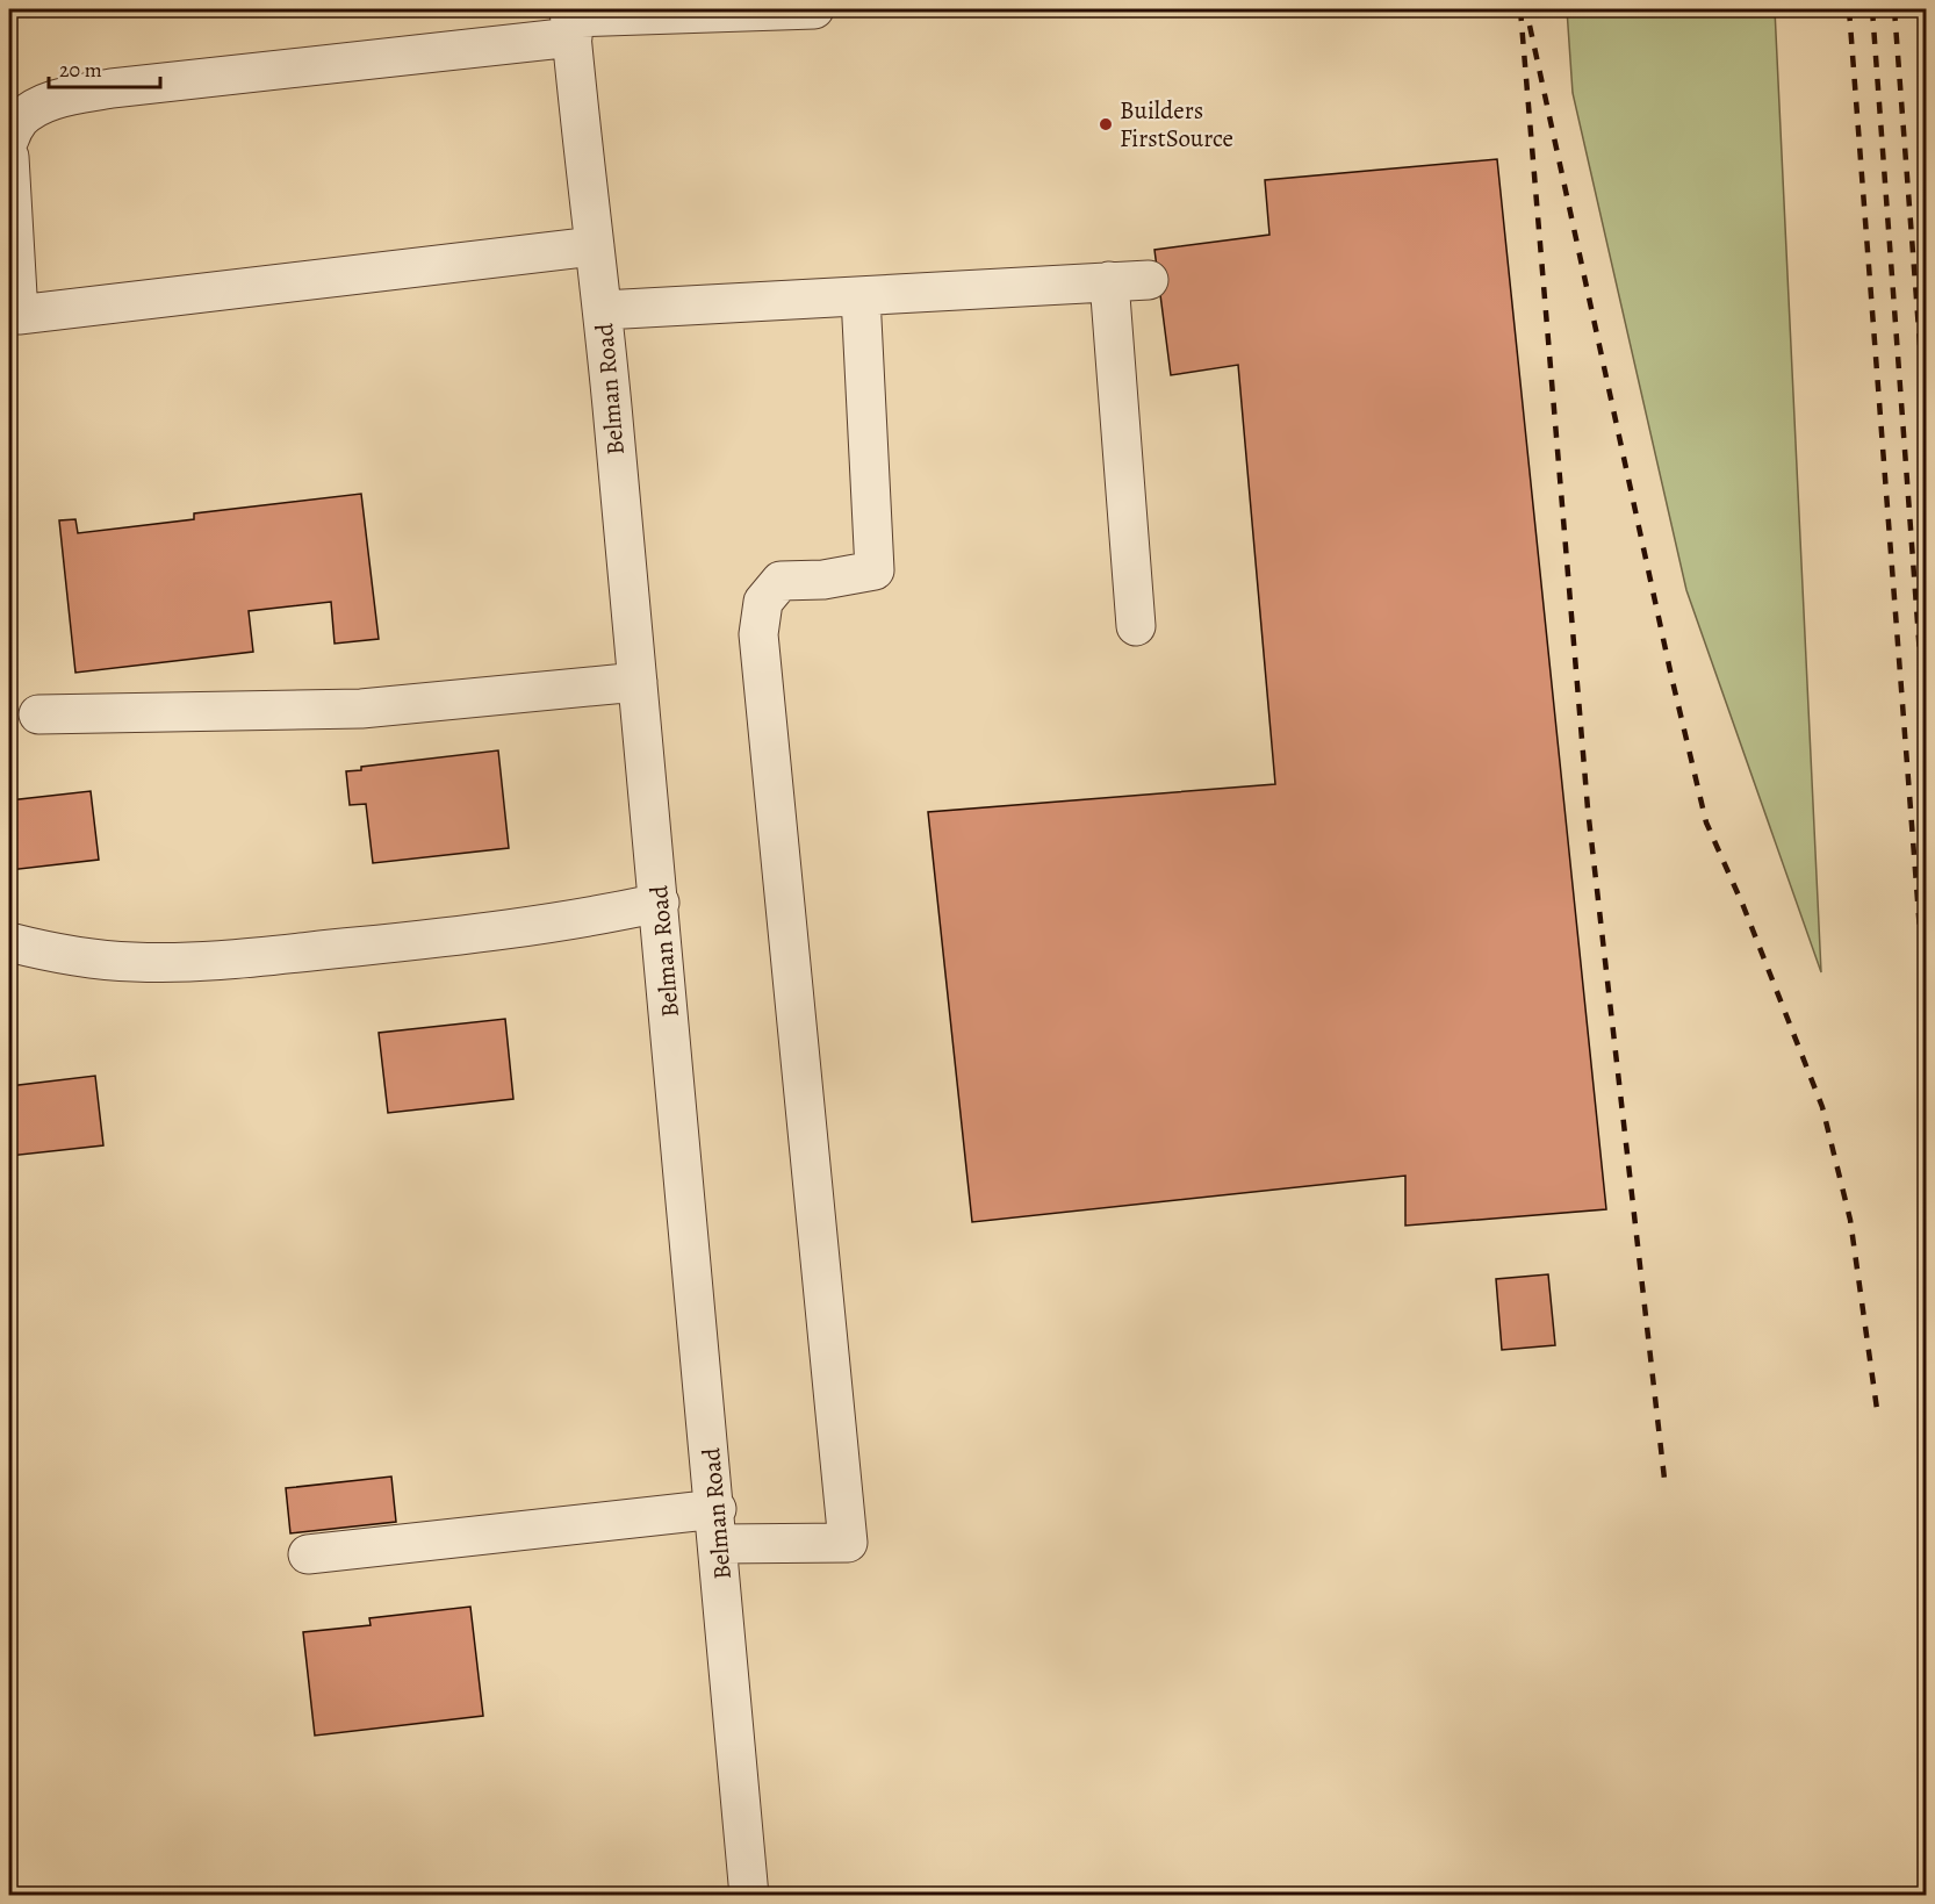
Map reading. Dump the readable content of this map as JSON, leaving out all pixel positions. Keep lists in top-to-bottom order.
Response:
{
  "streets": {
    "street": ["Belman Road"]
  },
  "places": ["Builders FirstSource"],
  "scale_bar": "20 m"
}
